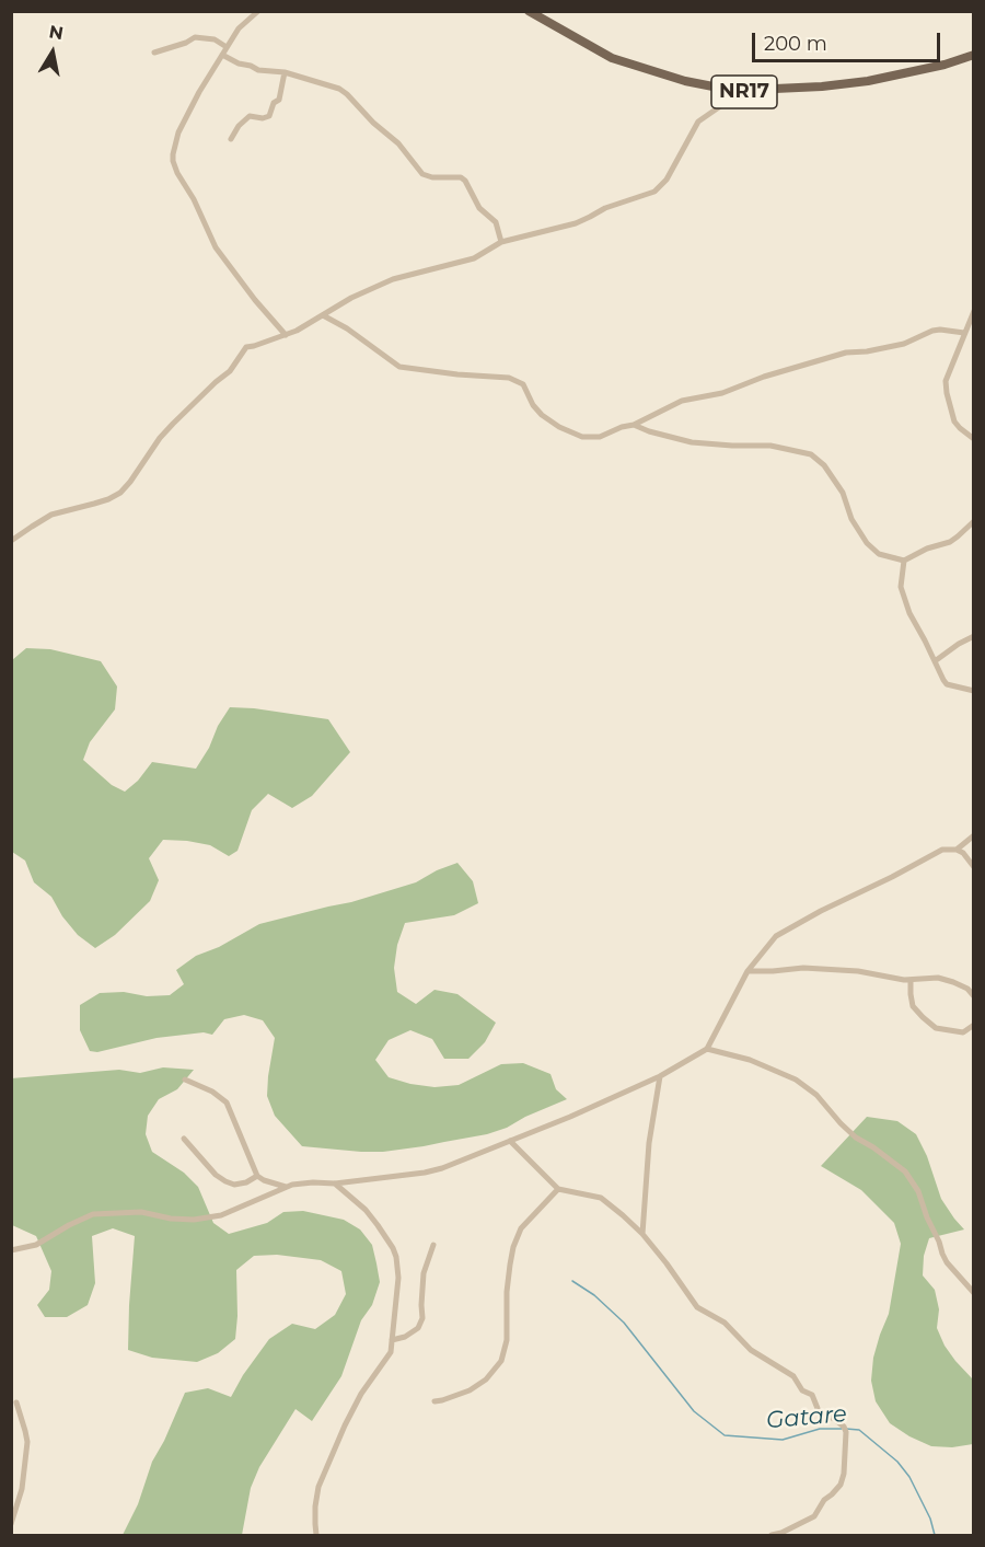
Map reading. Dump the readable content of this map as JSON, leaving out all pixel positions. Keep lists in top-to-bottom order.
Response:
{
  "streets": {
    "main road": ["NR17"]
  },
  "water": ["Gatare"],
  "scale_bar": "200 m",
  "north": "top"
}
